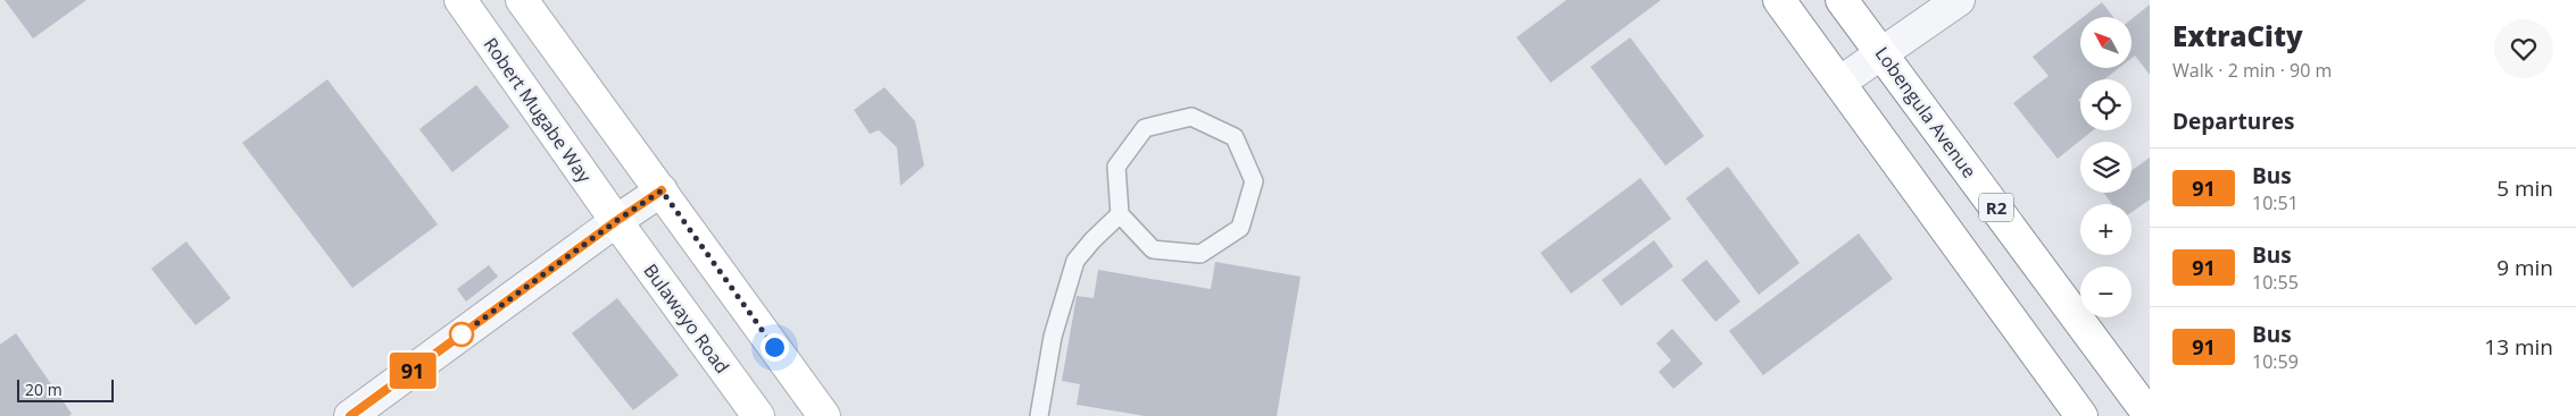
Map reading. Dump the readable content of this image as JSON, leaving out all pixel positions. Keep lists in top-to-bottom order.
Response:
{
  "streets": {
    "main road": [
      "Robert Mugabe Way",
      "Lobengula Avenue",
      "R2",
      "Bulawayo Road"
    ]
  },
  "crossings": [
    ["Robert Mugabe Way", "Bulawayo Road"]
  ],
  "lines": ["bus line 91"],
  "scale_bar": "20 m",
  "north": "top left",
  "page": {
    "on_map": "91",
    "heading": [
      ["ExtraCity", "Walk · 2 min · 90 m"],
      "Departures"
    ],
    "map_buttons": ["+", "−"],
    "list": [
      {
        "mark": "91",
        "name": "Bus",
        "note": "10:51",
        "value": "5 min"
      },
      {
        "mark": "91",
        "name": "Bus",
        "note": "10:55",
        "value": "9 min"
      },
      {
        "mark": "91",
        "name": "Bus",
        "note": "10:59",
        "value": "13 min"
      }
    ],
    "scale": "20 m"
  }
}
